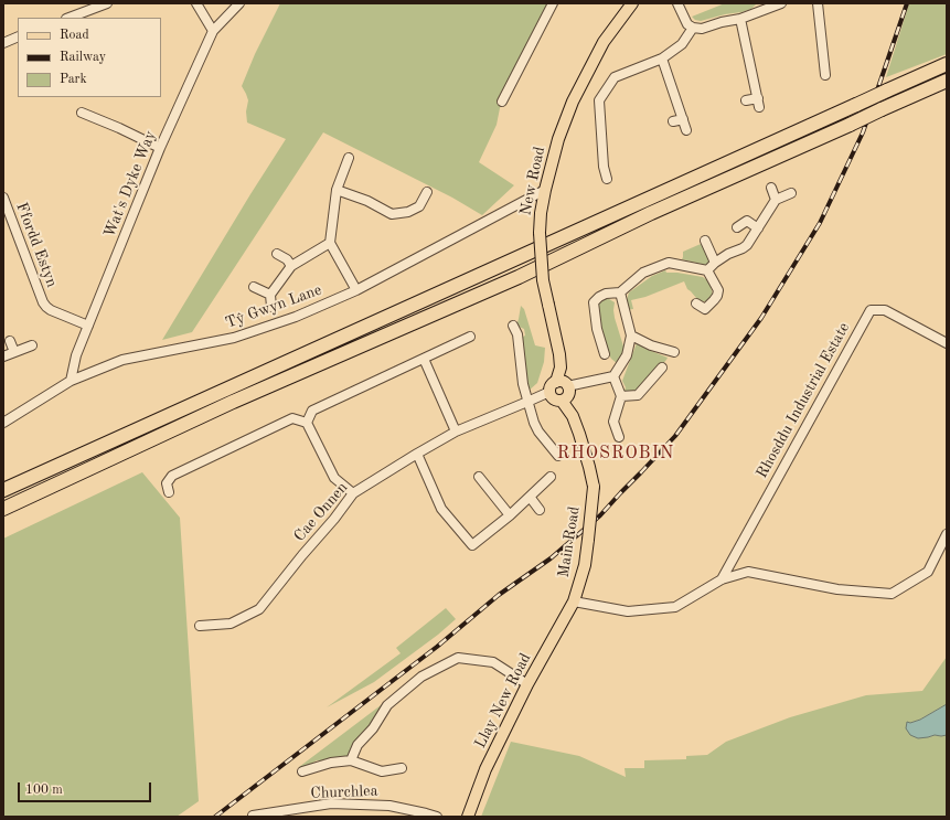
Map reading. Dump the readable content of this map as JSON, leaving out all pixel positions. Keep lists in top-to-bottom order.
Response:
{
  "streets": {
    "main road": ["New Road", "Main Road", "Llay New Road"],
    "street": [
      "Wat's Dyke Way",
      "Ffordd Estyn",
      "Tŷ Gwyn Lane",
      "Rhosddu Industrial Estate",
      "Cae Onnen",
      "Churchlea"
    ]
  },
  "crossings": [
    ["New Road", "Tŷ Gwyn Lane"],
    ["New Road", "Cae Onnen"],
    ["New Road", "Main Road"],
    ["Wat's Dyke Way", "Ffordd Estyn"],
    ["Wat's Dyke Way", "Tŷ Gwyn Lane"],
    ["Cae Onnen", "Main Road"],
    ["Main Road", "Llay New Road"]
  ],
  "districts": ["RHOSROBIN"],
  "legend": ["Road", "Railway", "Park"],
  "scale_bar": "100 m"
}
